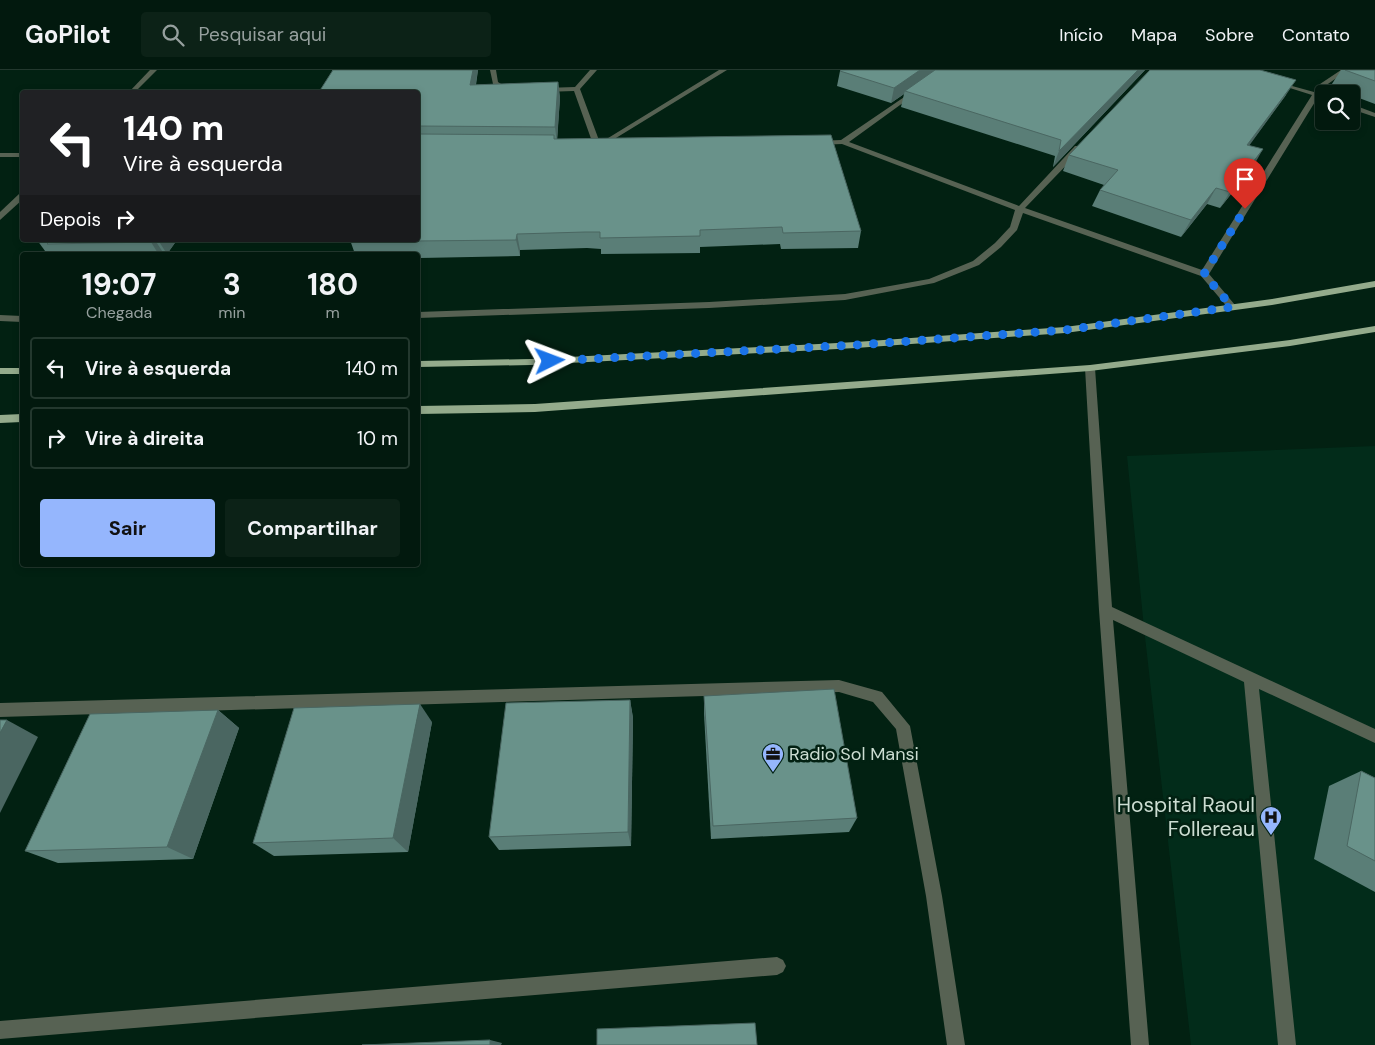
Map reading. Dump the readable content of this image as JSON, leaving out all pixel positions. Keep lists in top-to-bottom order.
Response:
{
  "places": {
    "office": ["Radio Sol Mansi"],
    "hospital": ["Hospital Raoul Follereau"]
  },
  "page": {
    "header": "GoPilot",
    "search": "Pesquisar aqui",
    "nav": [
      "Início",
      "Mapa",
      "Sobre",
      "Contato"
    ],
    "turn": ["140 m", "Vire à esquerda"],
    "then": "Depois",
    "eta": [
      "19:07",
      "Chegada",
      "3",
      "min",
      "180",
      "m"
    ],
    "list": [
      {
        "name": "Vire à esquerda",
        "value": "140 m"
      },
      {
        "name": "Vire à direita",
        "value": "10 m"
      }
    ],
    "buttons": ["Sair", "Compartilhar"]
  }
}
